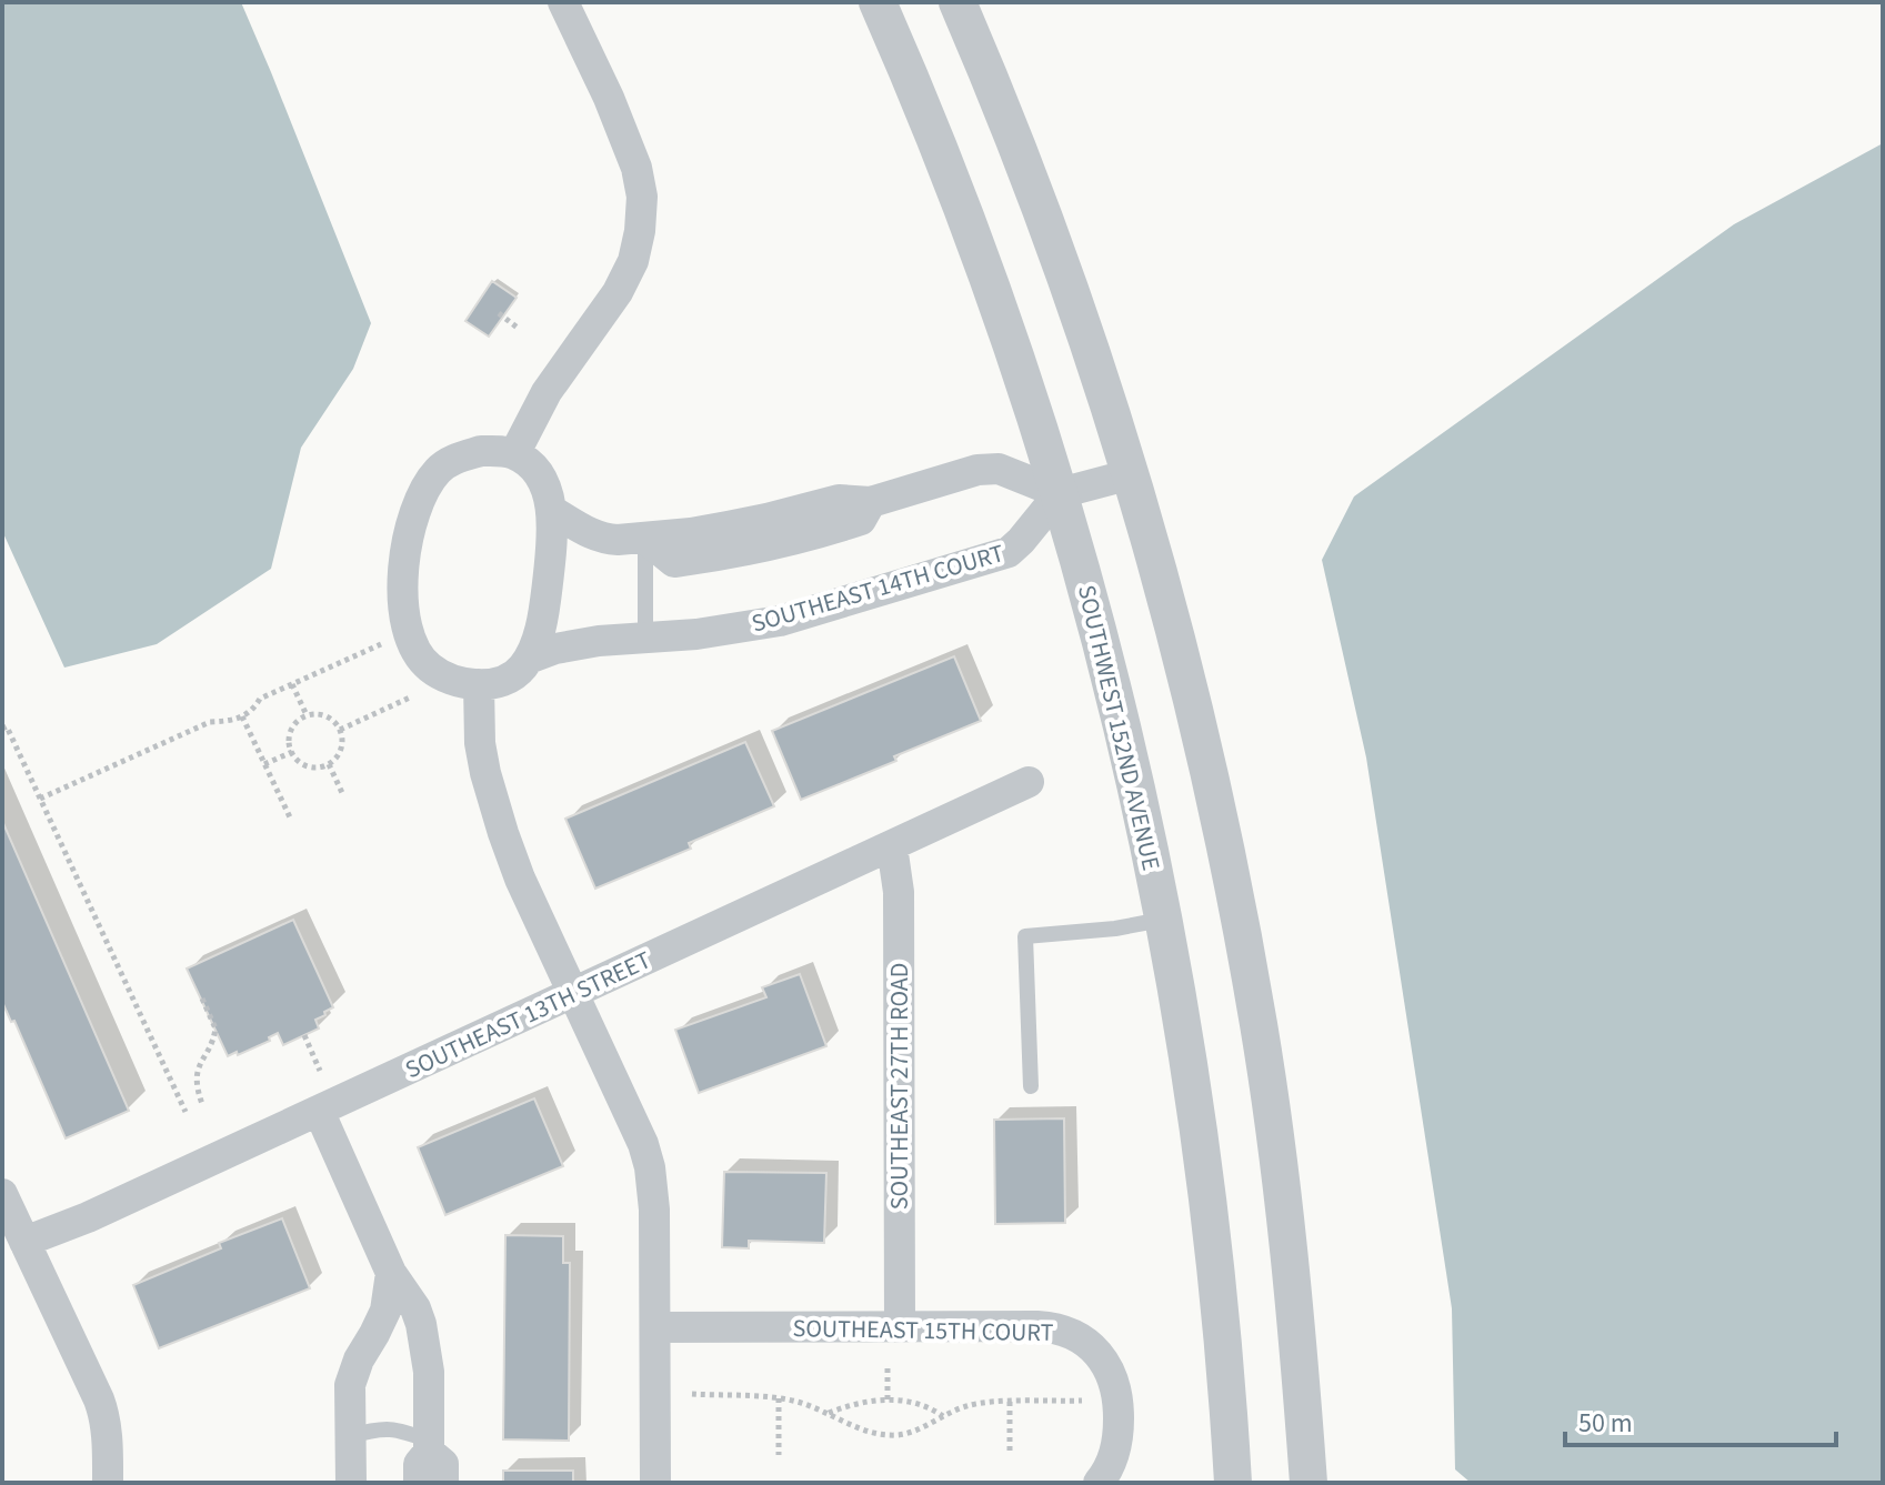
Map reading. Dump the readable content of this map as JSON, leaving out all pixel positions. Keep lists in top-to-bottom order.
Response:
{
  "streets": {
    "street": [
      "SOUTHEAST 14TH COURT",
      "SOUTHWEST 152ND AVENUE",
      "SOUTHEAST 13TH STREET",
      "SOUTHEAST 27TH ROAD",
      "SOUTHEAST 15TH COURT"
    ]
  },
  "crossings": [
    ["SOUTHEAST 14TH COURT", "SOUTHWEST 152ND AVENUE"],
    ["SOUTHEAST 13TH STREET", "SOUTHEAST 27TH ROAD"],
    ["SOUTHEAST 27TH ROAD", "SOUTHEAST 15TH COURT"]
  ],
  "scale_bar": "50 m"
}
